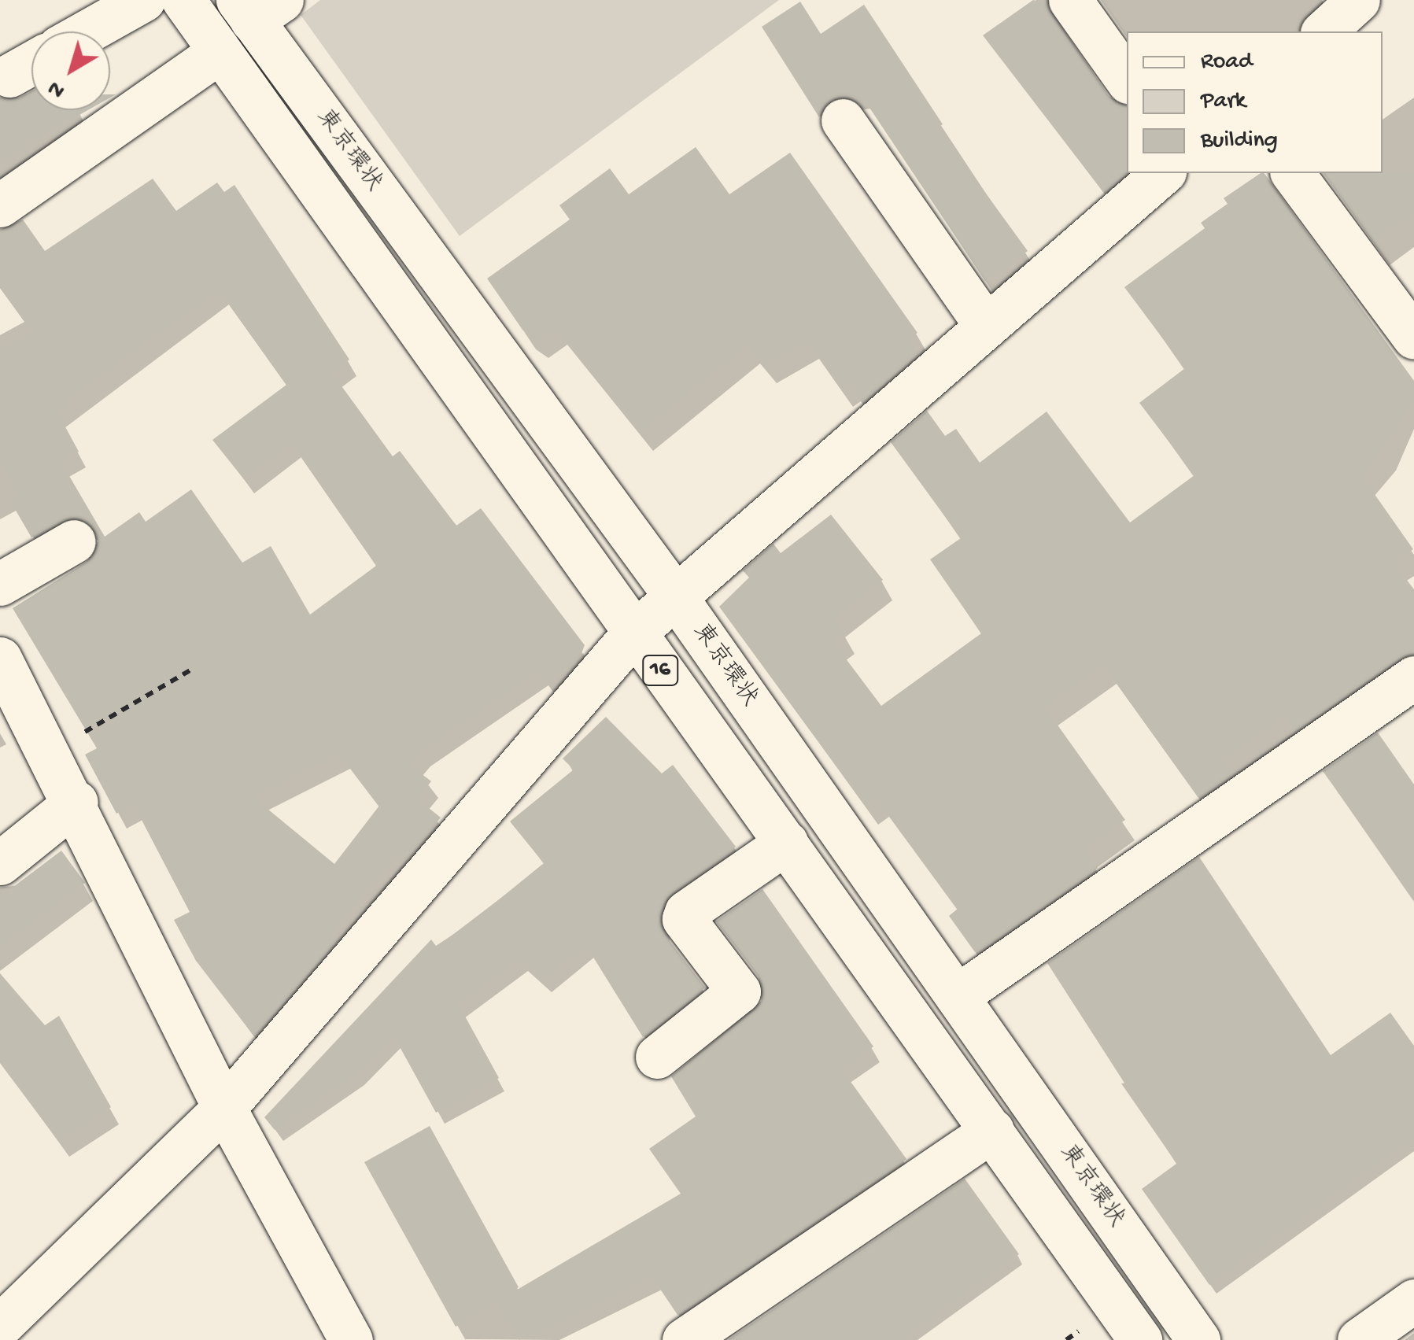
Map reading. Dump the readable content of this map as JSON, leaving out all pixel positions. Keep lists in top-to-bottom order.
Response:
{
  "streets": {
    "main road": ["東京環状", "16"]
  },
  "legend": ["Road", "Park", "Building"],
  "north": "bottom left"
}
